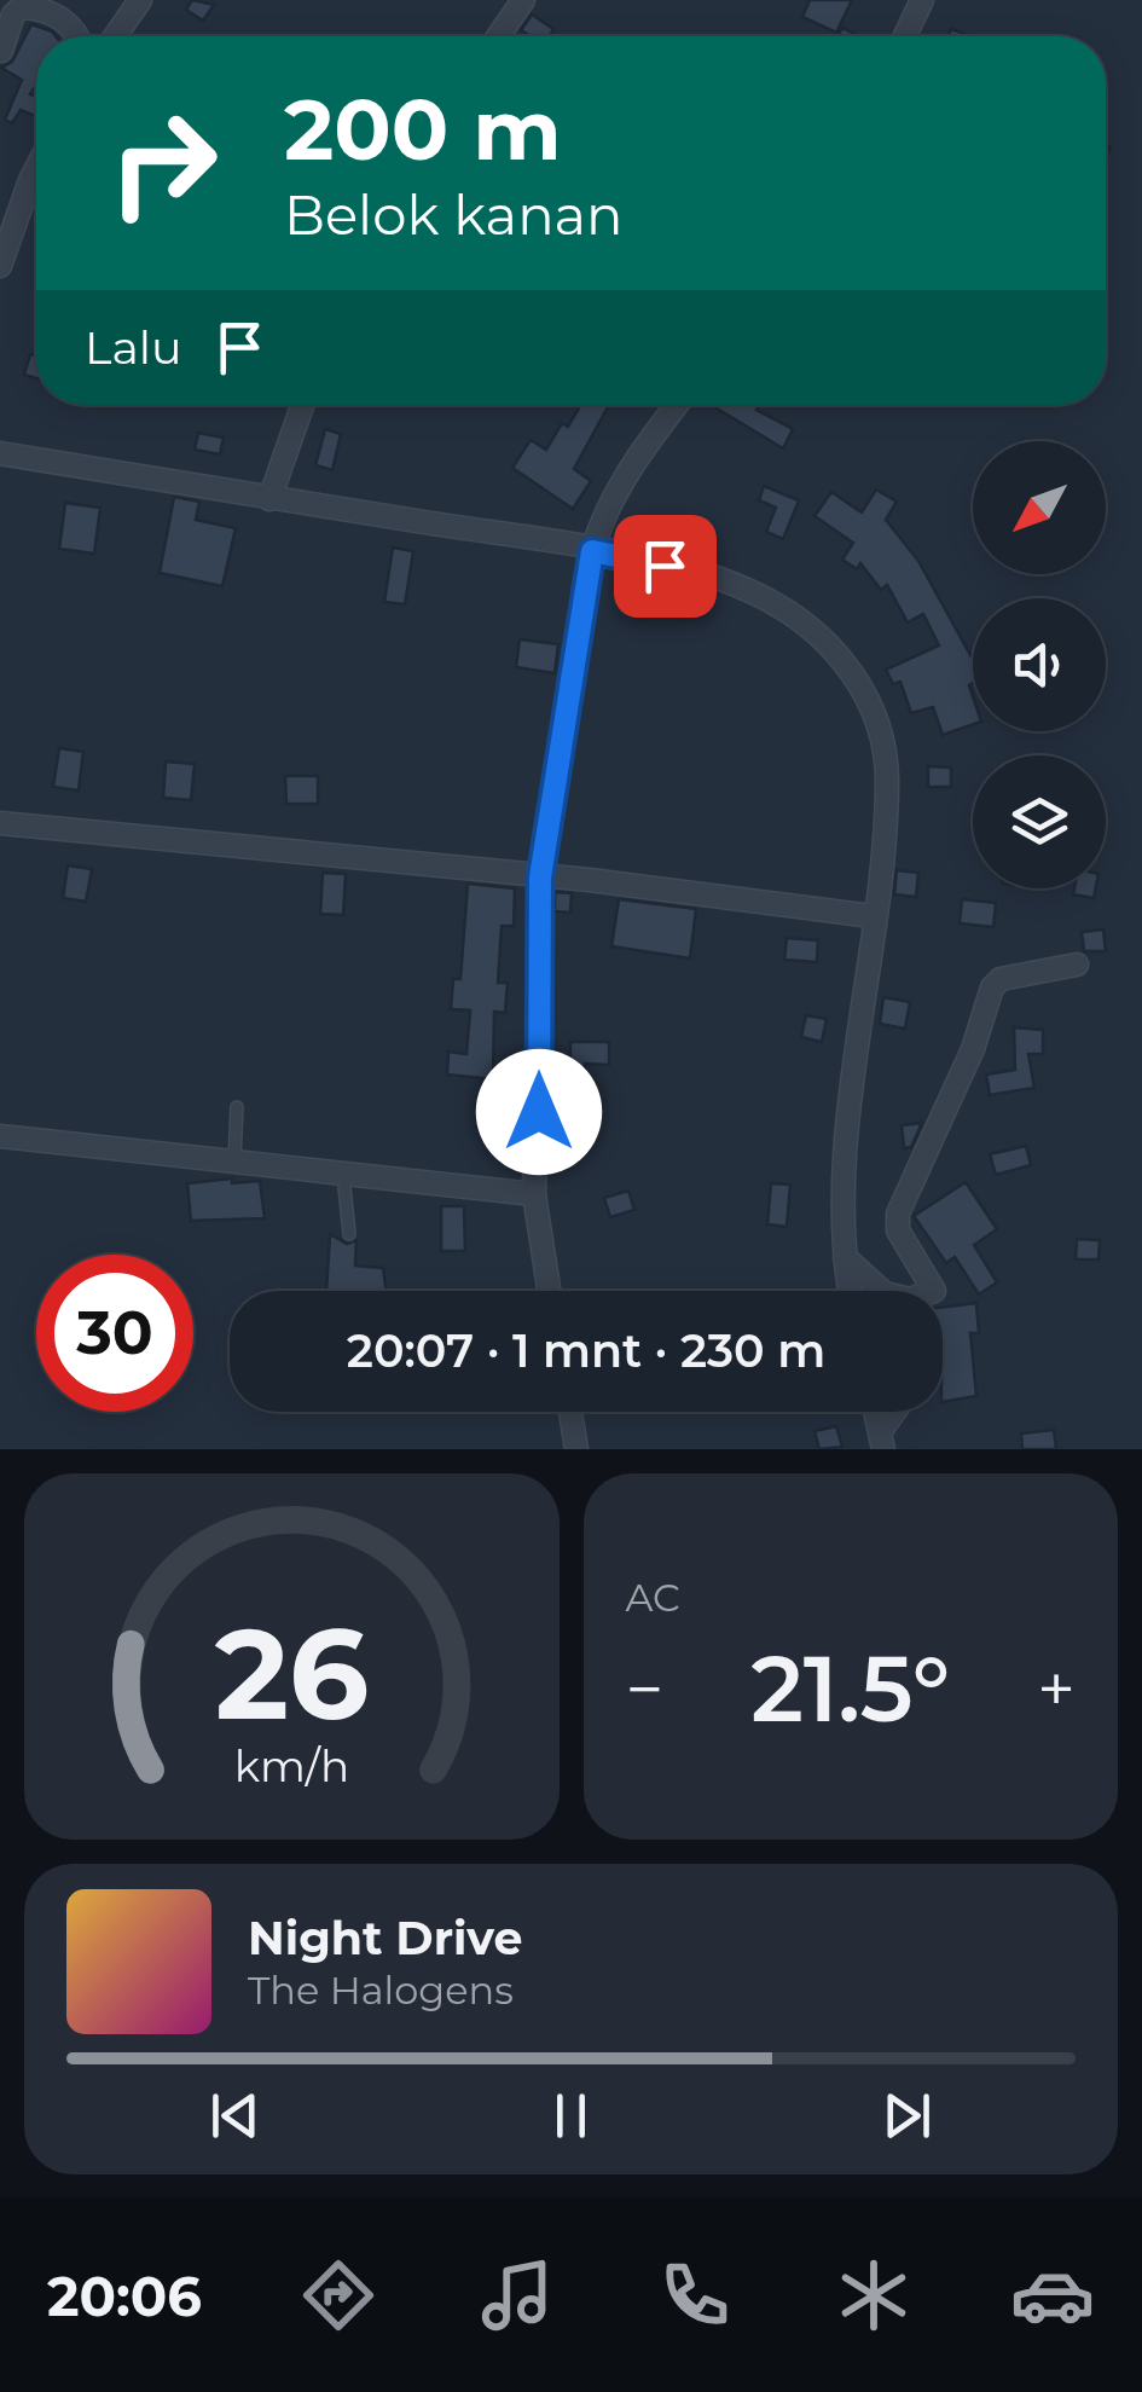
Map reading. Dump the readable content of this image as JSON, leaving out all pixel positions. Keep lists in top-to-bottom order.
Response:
{
  "north": "bottom left",
  "page": {
    "turn": ["200 m", "Belok kanan"],
    "then": "Lalu",
    "limit": "30",
    "trip": "20:07 · 1 mnt · 230 m",
    "tile": "AC",
    "heat": ["−", "21.5°", "+"],
    "song": ["Night Drive", "The Halogens"],
    "tabs": "20:06",
    "gauge": ["26", "km/h"]
  }
}
